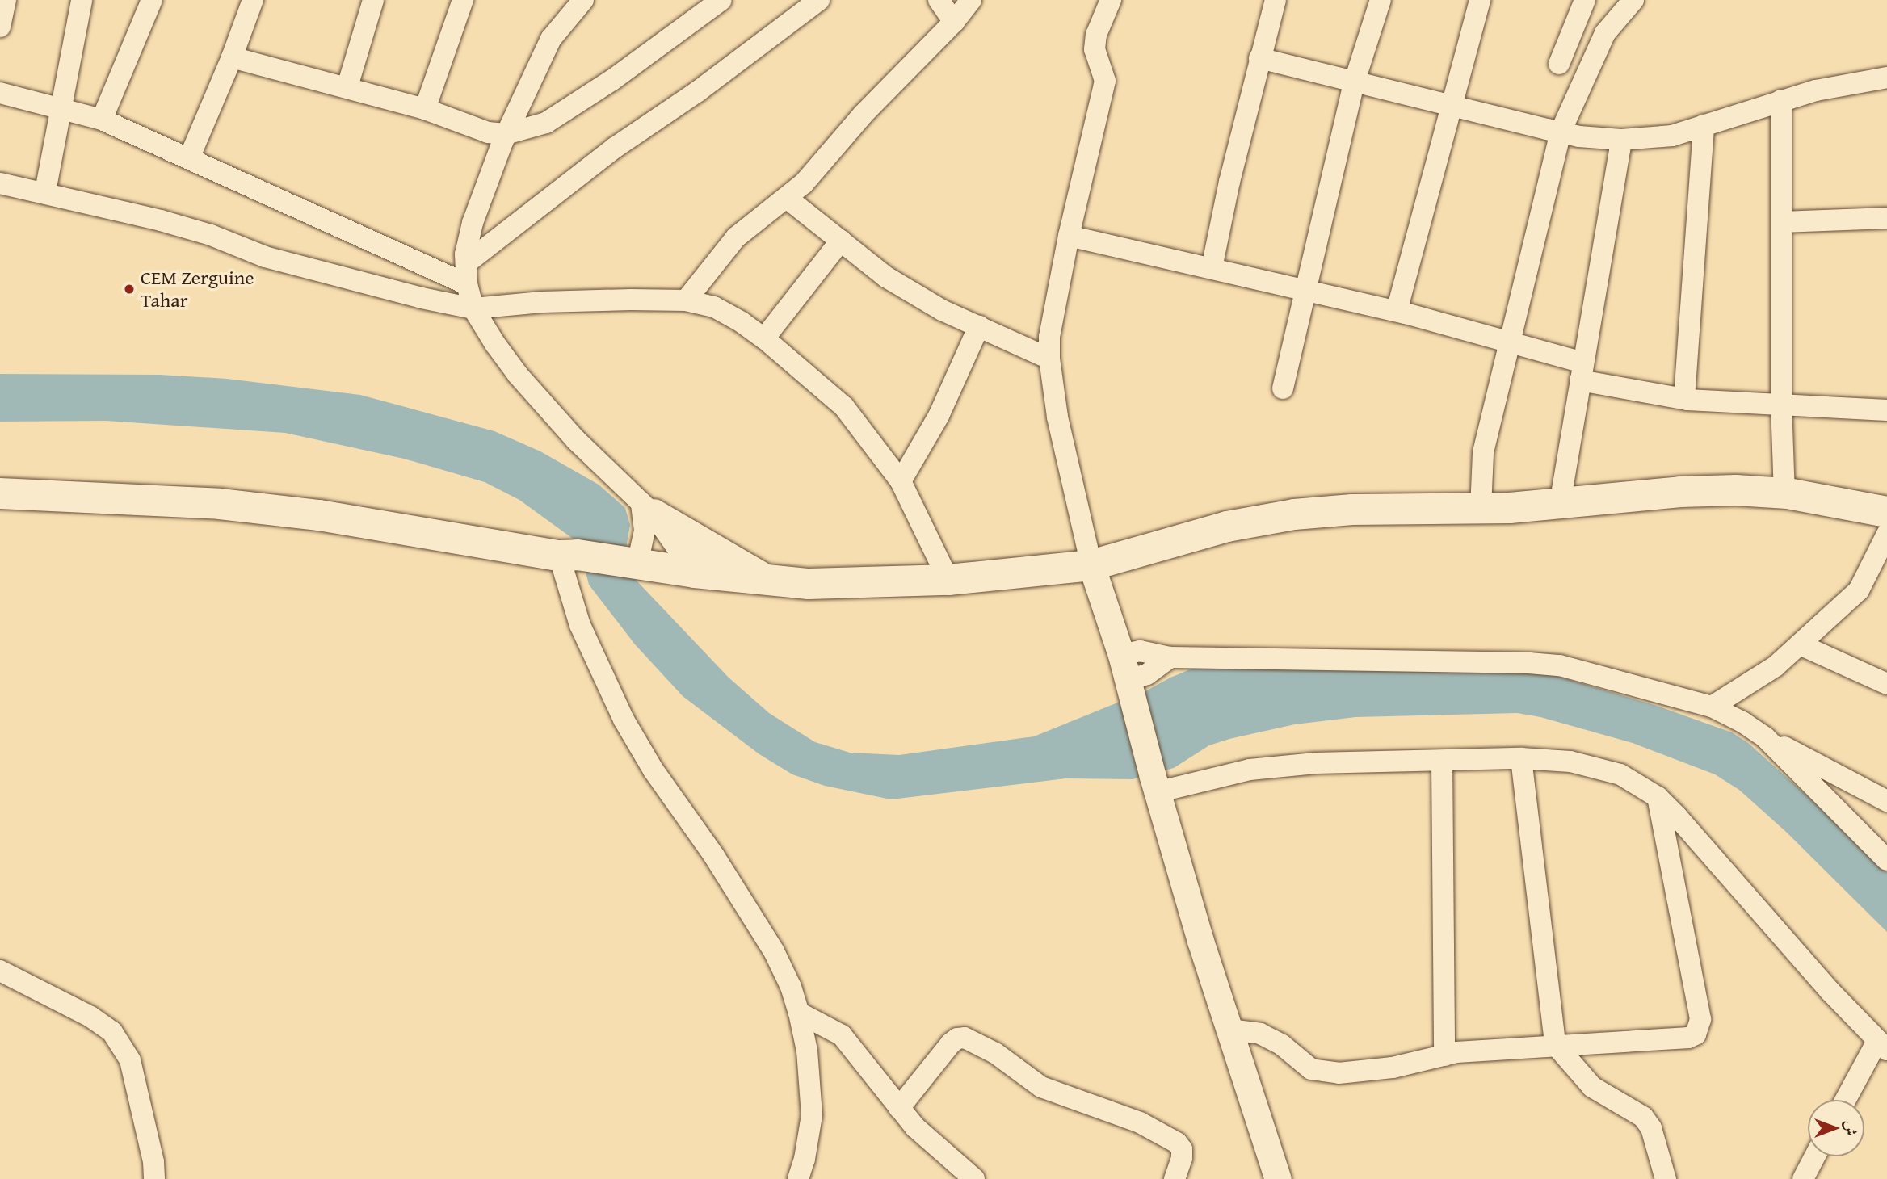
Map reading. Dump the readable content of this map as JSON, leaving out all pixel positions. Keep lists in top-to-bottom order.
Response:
{
  "places": ["CEM Zerguine Tahar"],
  "north": "right"
}
